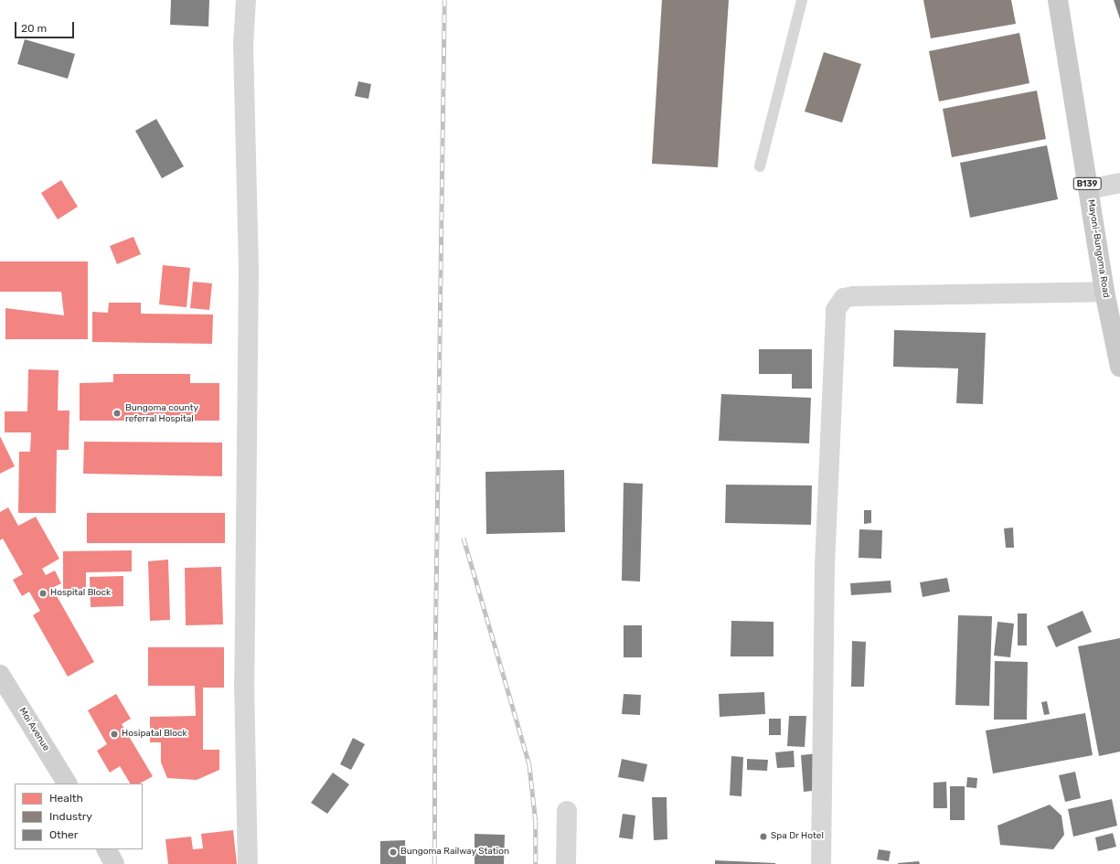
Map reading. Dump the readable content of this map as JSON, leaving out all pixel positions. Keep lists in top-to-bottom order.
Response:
{
  "streets": {
    "main road": ["B139", "Mayoni-Bungoma Road"],
    "street": ["Moi Avenue"]
  },
  "places": [
    "Bungoma county referral Hospital",
    "Hospital Block",
    "Hosipatal Block",
    "Spa Dr Hotel",
    "Bungoma Railway Station"
  ],
  "legend": ["Health", "Industry", "Other"],
  "scale_bar": "20 m"
}
